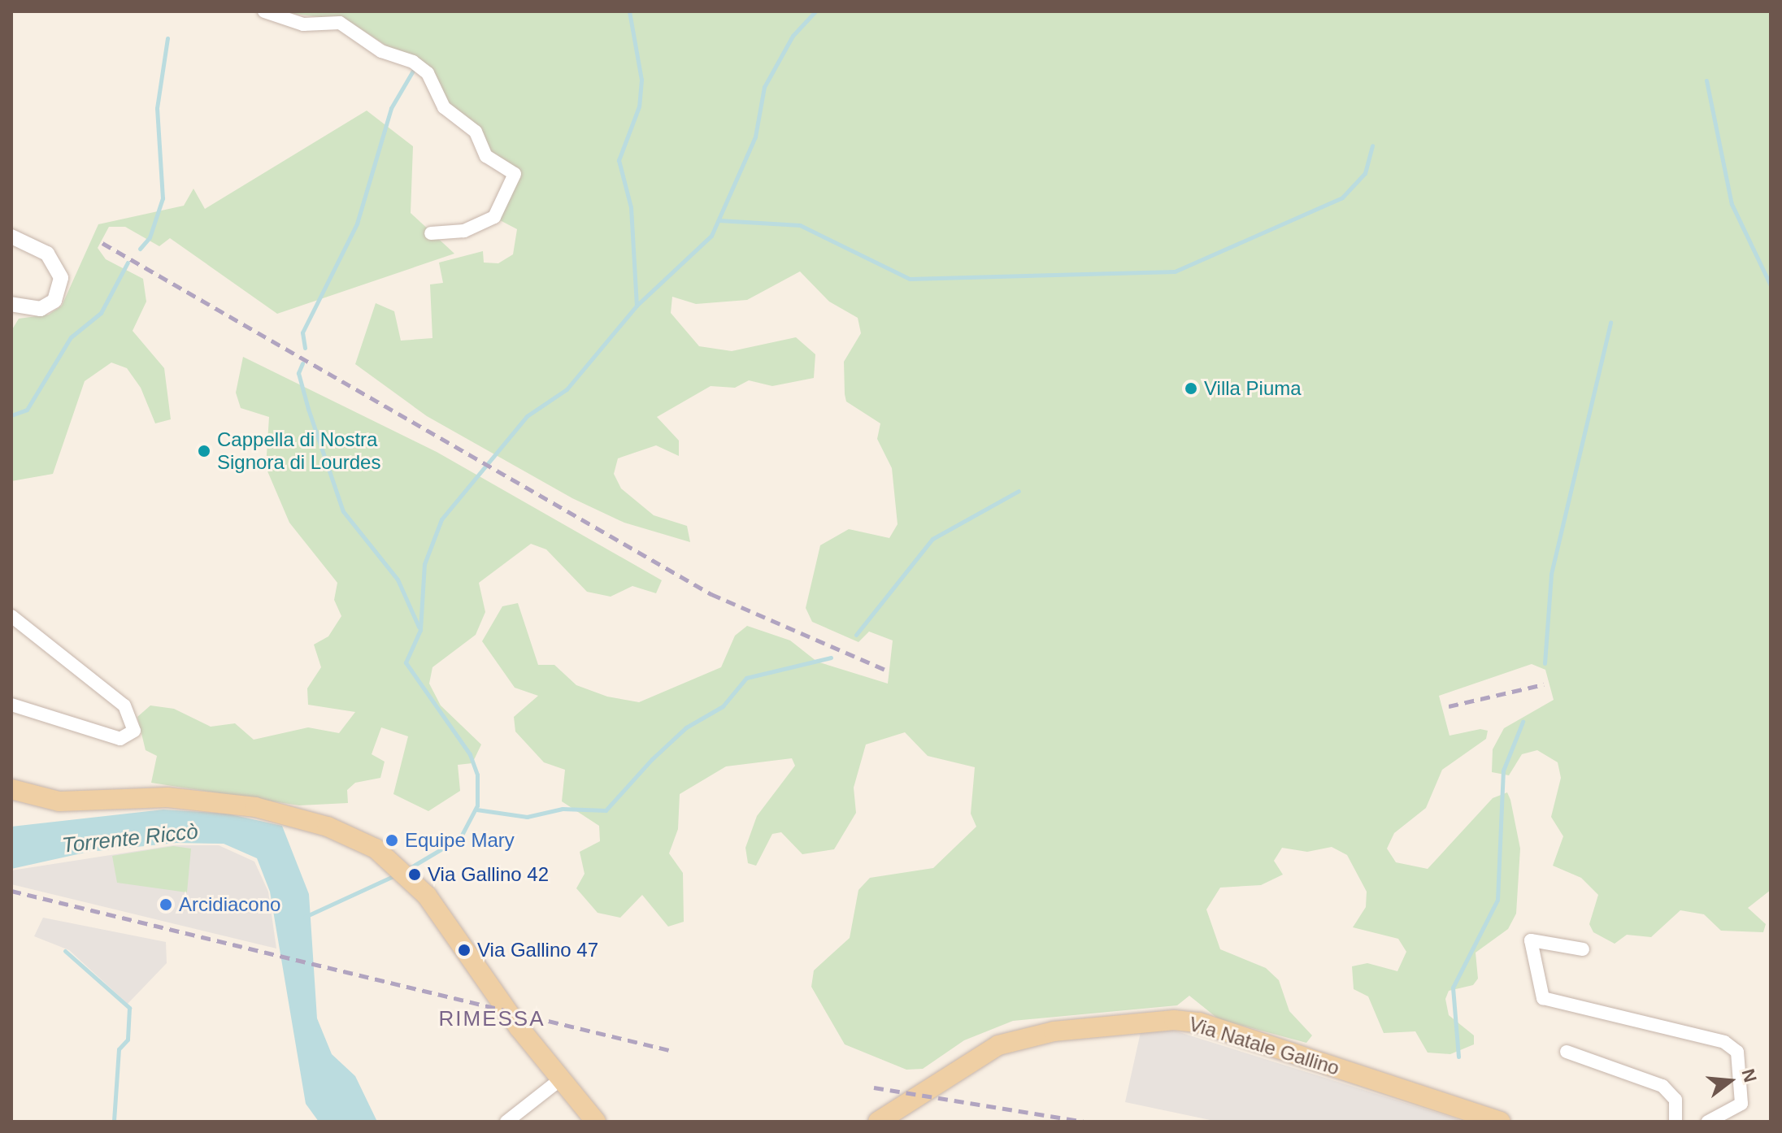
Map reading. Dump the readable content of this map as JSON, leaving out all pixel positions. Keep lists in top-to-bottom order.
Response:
{
  "streets": {
    "main road": ["Via Natale Gallino"]
  },
  "districts": ["RIMESSA"],
  "water": ["Torrente Riccò"],
  "places": [
    "Villa Piuma",
    "Cappella di Nostra Signora di Lourdes",
    "Equipe Mary",
    "Via Gallino 42",
    "Arcidiacono",
    "Via Gallino 47"
  ],
  "north": "right"
}
